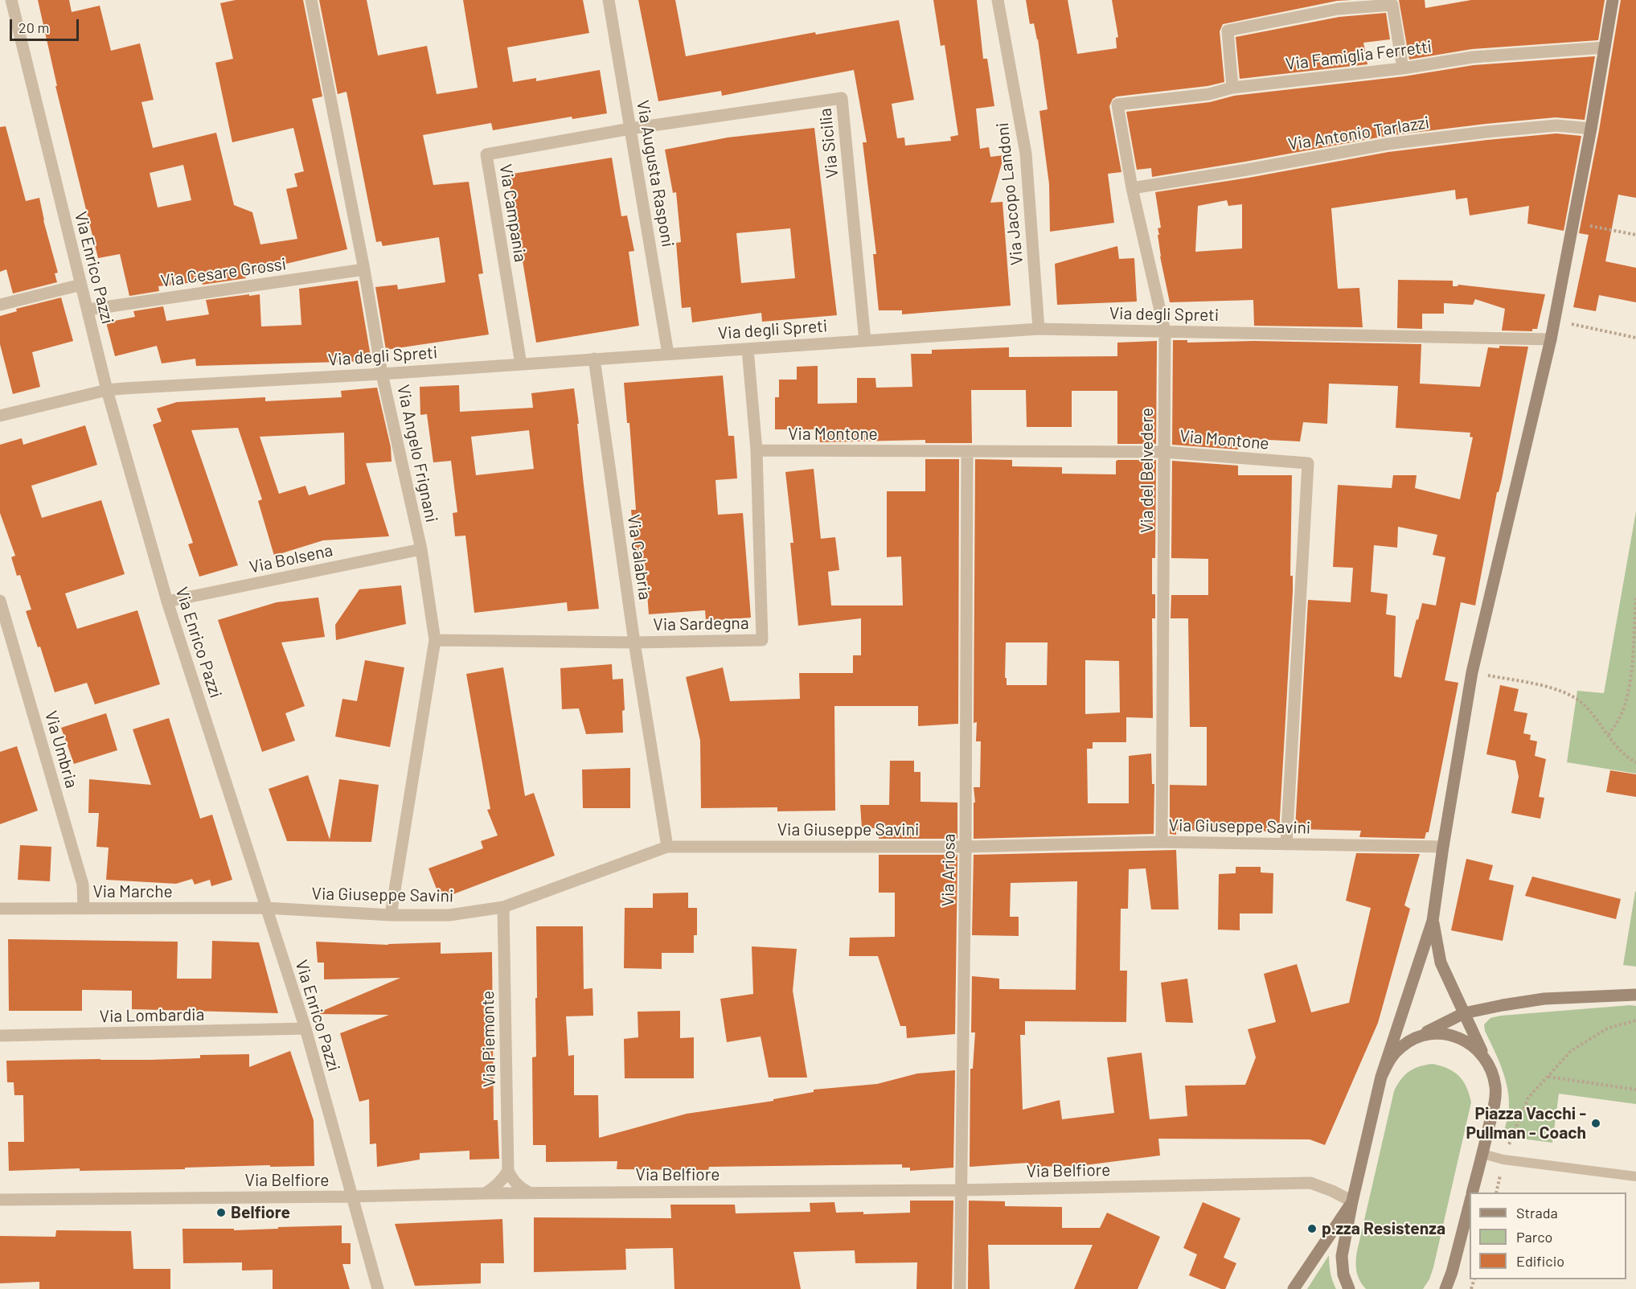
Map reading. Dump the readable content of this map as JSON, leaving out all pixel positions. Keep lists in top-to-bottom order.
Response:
{
  "streets": {
    "street": [
      "Via Famiglia Ferretti",
      "Via Antonio Tarlazzi",
      "Via Sicilia",
      "Via Augusta Rasponi",
      "Via Jacopo Landoni",
      "Via Campania",
      "Via Enrico Pazzi",
      "Via Cesare Grossi",
      "Via degli Spreti",
      "Via Montone",
      "Via Angelo Frignani",
      "Via del Belvedere",
      "Via Calabria",
      "Via Bolsena",
      "Via Sardegna",
      "Via Umbria",
      "Via Giuseppe Savini",
      "Via Ariosa",
      "Via Marche",
      "Via Lombardia",
      "Via Piemonte",
      "Via Belfiore"
    ]
  },
  "crossings": [
    ["Via Famiglia Ferretti", "Via del Belvedere"],
    ["Via Antonio Tarlazzi", "Via del Belvedere"],
    ["Via Sicilia", "Via Augusta Rasponi"],
    ["Via Sicilia", "Via Campania"],
    ["Via Sicilia", "Via degli Spreti"],
    ["Via Augusta Rasponi", "Via Campania"],
    ["Via Augusta Rasponi", "Via degli Spreti"],
    ["Via Jacopo Landoni", "Via degli Spreti"],
    ["Via Campania", "Via degli Spreti"],
    ["Via Enrico Pazzi", "Via Cesare Grossi"],
    ["Via Enrico Pazzi", "Via degli Spreti"],
    ["Via Enrico Pazzi", "Via Bolsena"],
    ["Via Enrico Pazzi", "Via Giuseppe Savini"],
    ["Via Enrico Pazzi", "Via Marche"],
    ["Via Enrico Pazzi", "Via Lombardia"],
    ["Via Enrico Pazzi", "Via Belfiore"],
    ["Via Cesare Grossi", "Via Angelo Frignani"],
    ["Via degli Spreti", "Via Angelo Frignani"],
    ["Via degli Spreti", "Via del Belvedere"],
    ["Via degli Spreti", "Via Calabria"],
    ["Via degli Spreti", "Via Sardegna"],
    ["Via Montone", "Via del Belvedere"],
    ["Via Montone", "Via Sardegna"],
    ["Via Montone", "Via Giuseppe Savini"],
    ["Via Montone", "Via Ariosa"],
    ["Via Angelo Frignani", "Via Bolsena"],
    ["Via Angelo Frignani", "Via Sardegna"],
    ["Via Angelo Frignani", "Via Giuseppe Savini"],
    ["Via del Belvedere", "Via Giuseppe Savini"],
    ["Via Calabria", "Via Sardegna"],
    ["Via Calabria", "Via Giuseppe Savini"],
    ["Via Umbria", "Via Marche"],
    ["Via Giuseppe Savini", "Via Ariosa"],
    ["Via Giuseppe Savini", "Via Marche"],
    ["Via Giuseppe Savini", "Via Piemonte"],
    ["Via Ariosa", "Via Belfiore"]
  ],
  "places": ["Piazza Vacchi - Pullman - Coach", "Belfiore", "p.zza Resistenza"],
  "legend": ["Strada", "Parco", "Edificio"],
  "scale_bar": "20 m"
}
